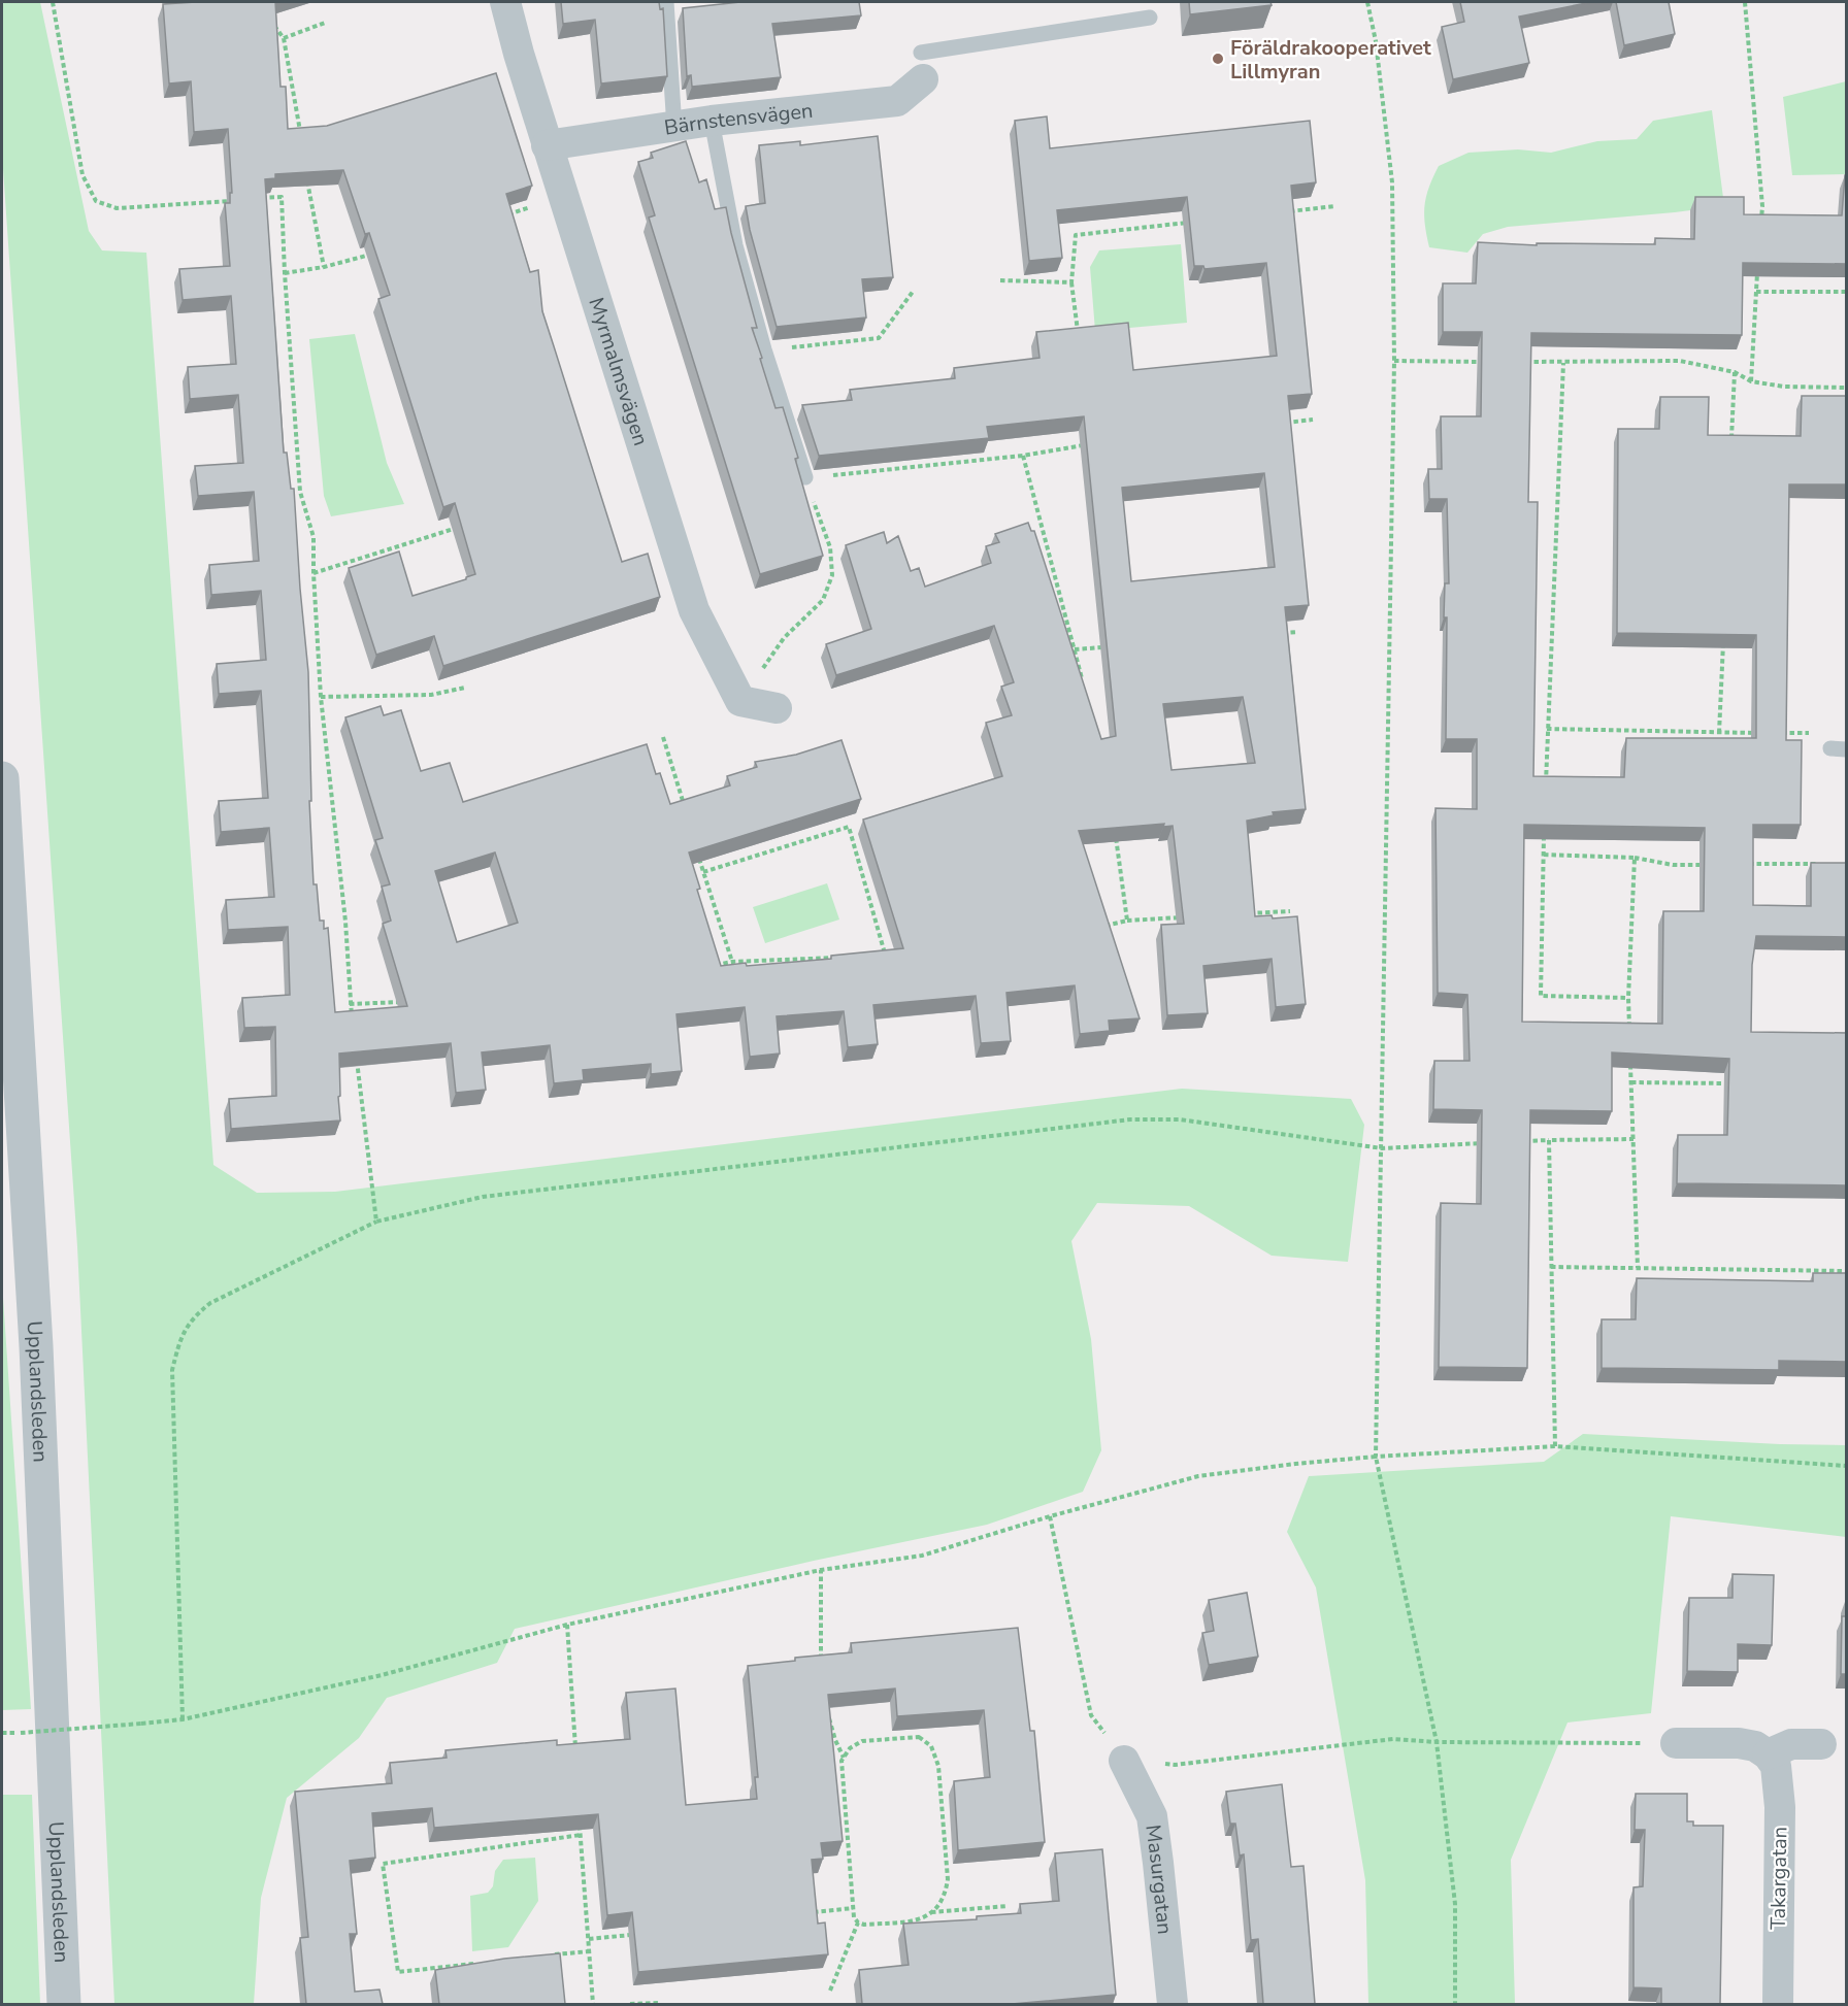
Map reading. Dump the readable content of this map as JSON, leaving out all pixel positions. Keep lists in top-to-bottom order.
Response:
{
  "streets": {
    "street": [
      "Bärnstensvägen",
      "Myrmalmsvägen",
      "Upplandsleden",
      "Takargatan",
      "Masurgatan"
    ]
  },
  "crossings": [
    ["Bärnstensvägen", "Myrmalmsvägen"]
  ],
  "places": ["Föräldrakooperativet Lillmyran"]
}
